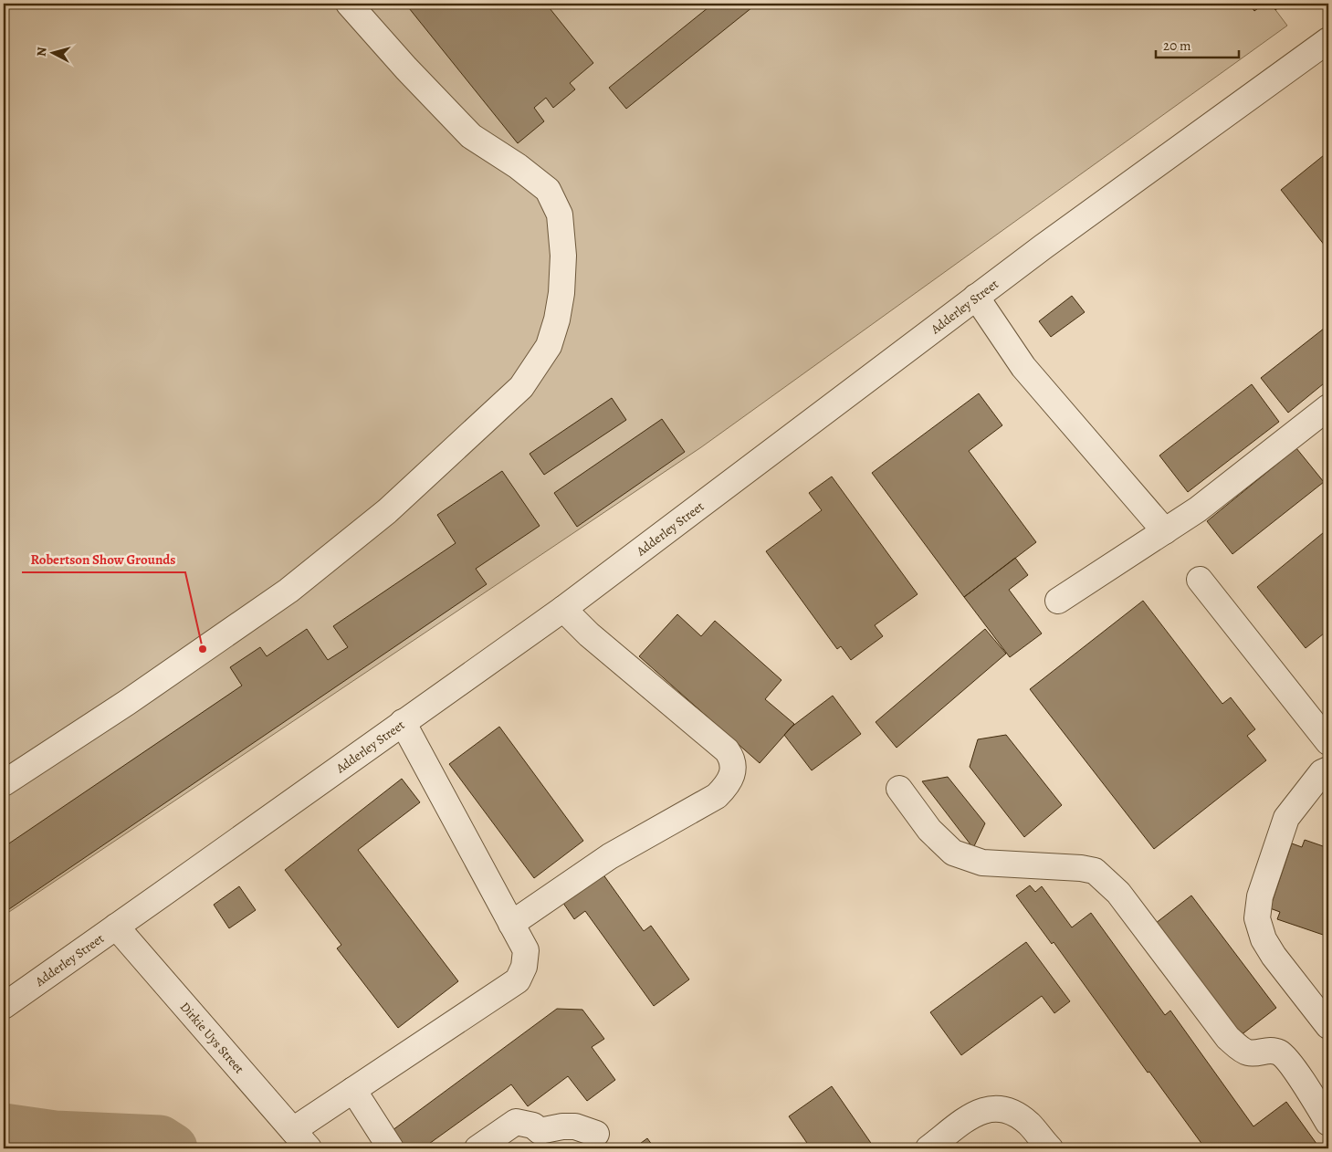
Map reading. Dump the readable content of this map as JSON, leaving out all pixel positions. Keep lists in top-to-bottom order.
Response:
{
  "streets": {
    "street": ["Adderley Street", "Dirkie Uys Street"]
  },
  "crossings": [
    ["Adderley Street", "Dirkie Uys Street"]
  ],
  "places": ["Robertson Show Grounds"],
  "scale_bar": "20 m",
  "north": "left"
}
